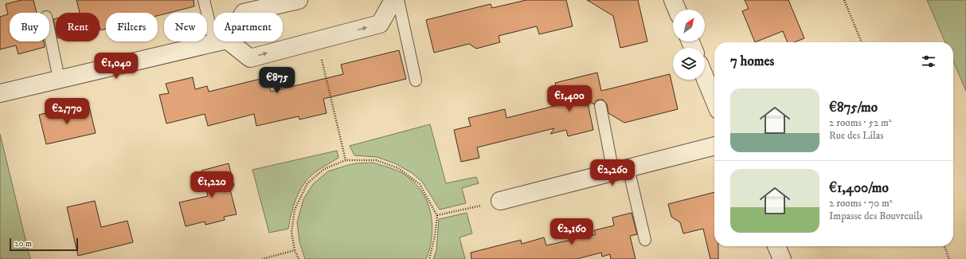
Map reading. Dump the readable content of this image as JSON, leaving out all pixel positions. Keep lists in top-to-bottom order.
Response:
{
  "scale_bar": "20 m",
  "north": "top right",
  "page": {
    "chip": [
      "Buy",
      "Rent",
      "Filters",
      "New",
      "Apartment"
    ],
    "heading": "7 homes",
    "price": [
      "€1,040",
      "€875",
      "€1,400",
      "€2,770",
      "€2,260",
      "€1,220",
      "€2,160"
    ],
    "list": [
      {
        "name": "€875/mo",
        "note": "2 rooms · 52 m² · Rue des Lilas"
      },
      {
        "name": "€1,400/mo",
        "note": "2 rooms · 70 m² · Impasse des Bouvreuils"
      }
    ],
    "scale": "20 m"
  }
}
